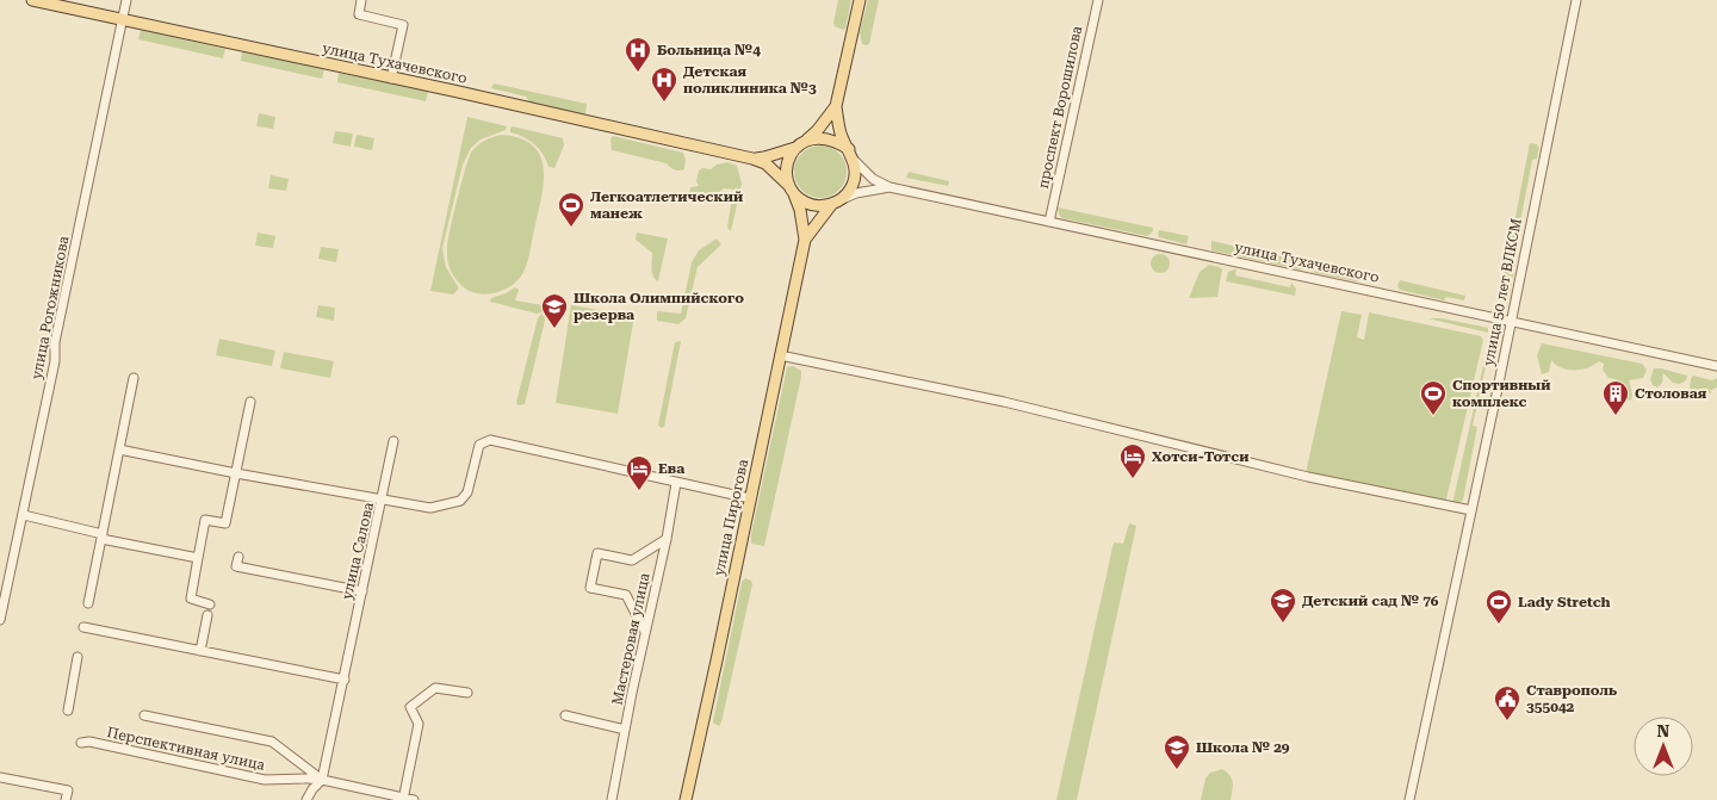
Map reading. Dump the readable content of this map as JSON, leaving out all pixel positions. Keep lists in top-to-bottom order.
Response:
{
  "streets": {
    "main road": ["улица Тухачевского", "улица Пирогова"],
    "street": [
      "проспект Ворошилова",
      "улица 50 лет ВЛКСМ",
      "улица Рогожникова",
      "улица Салова",
      "Мастеровая улица",
      "Перспективная улица"
    ]
  },
  "crossings": [
    ["улица Тухачевского", "проспект Ворошилова"],
    ["улица Тухачевского", "улица 50 лет ВЛКСМ"],
    ["улица Тухачевского", "улица Рогожникова"],
    ["улица Тухачевского", "улица Пирогова"],
    ["улица Пирогова", "улица Салова"],
    ["улица Салова", "Мастеровая улица"],
    ["улица Салова", "Перспективная улица"]
  ],
  "places": {
    "hospital": ["Больница №4", "Детская поликлиника №3"],
    "sports": ["Легкоатлетический манеж", "Спортивный комплекс", "Lady Stretch"],
    "school or university": ["Школа Олимпийского резерва", "Детский сад № 76", "Школа № 29"],
    "building": ["Столовая"],
    "hotel": ["Хотси-Тотси", "Ева"],
    "public building": ["Ставрополь 355042"]
  },
  "north": "top"
}
